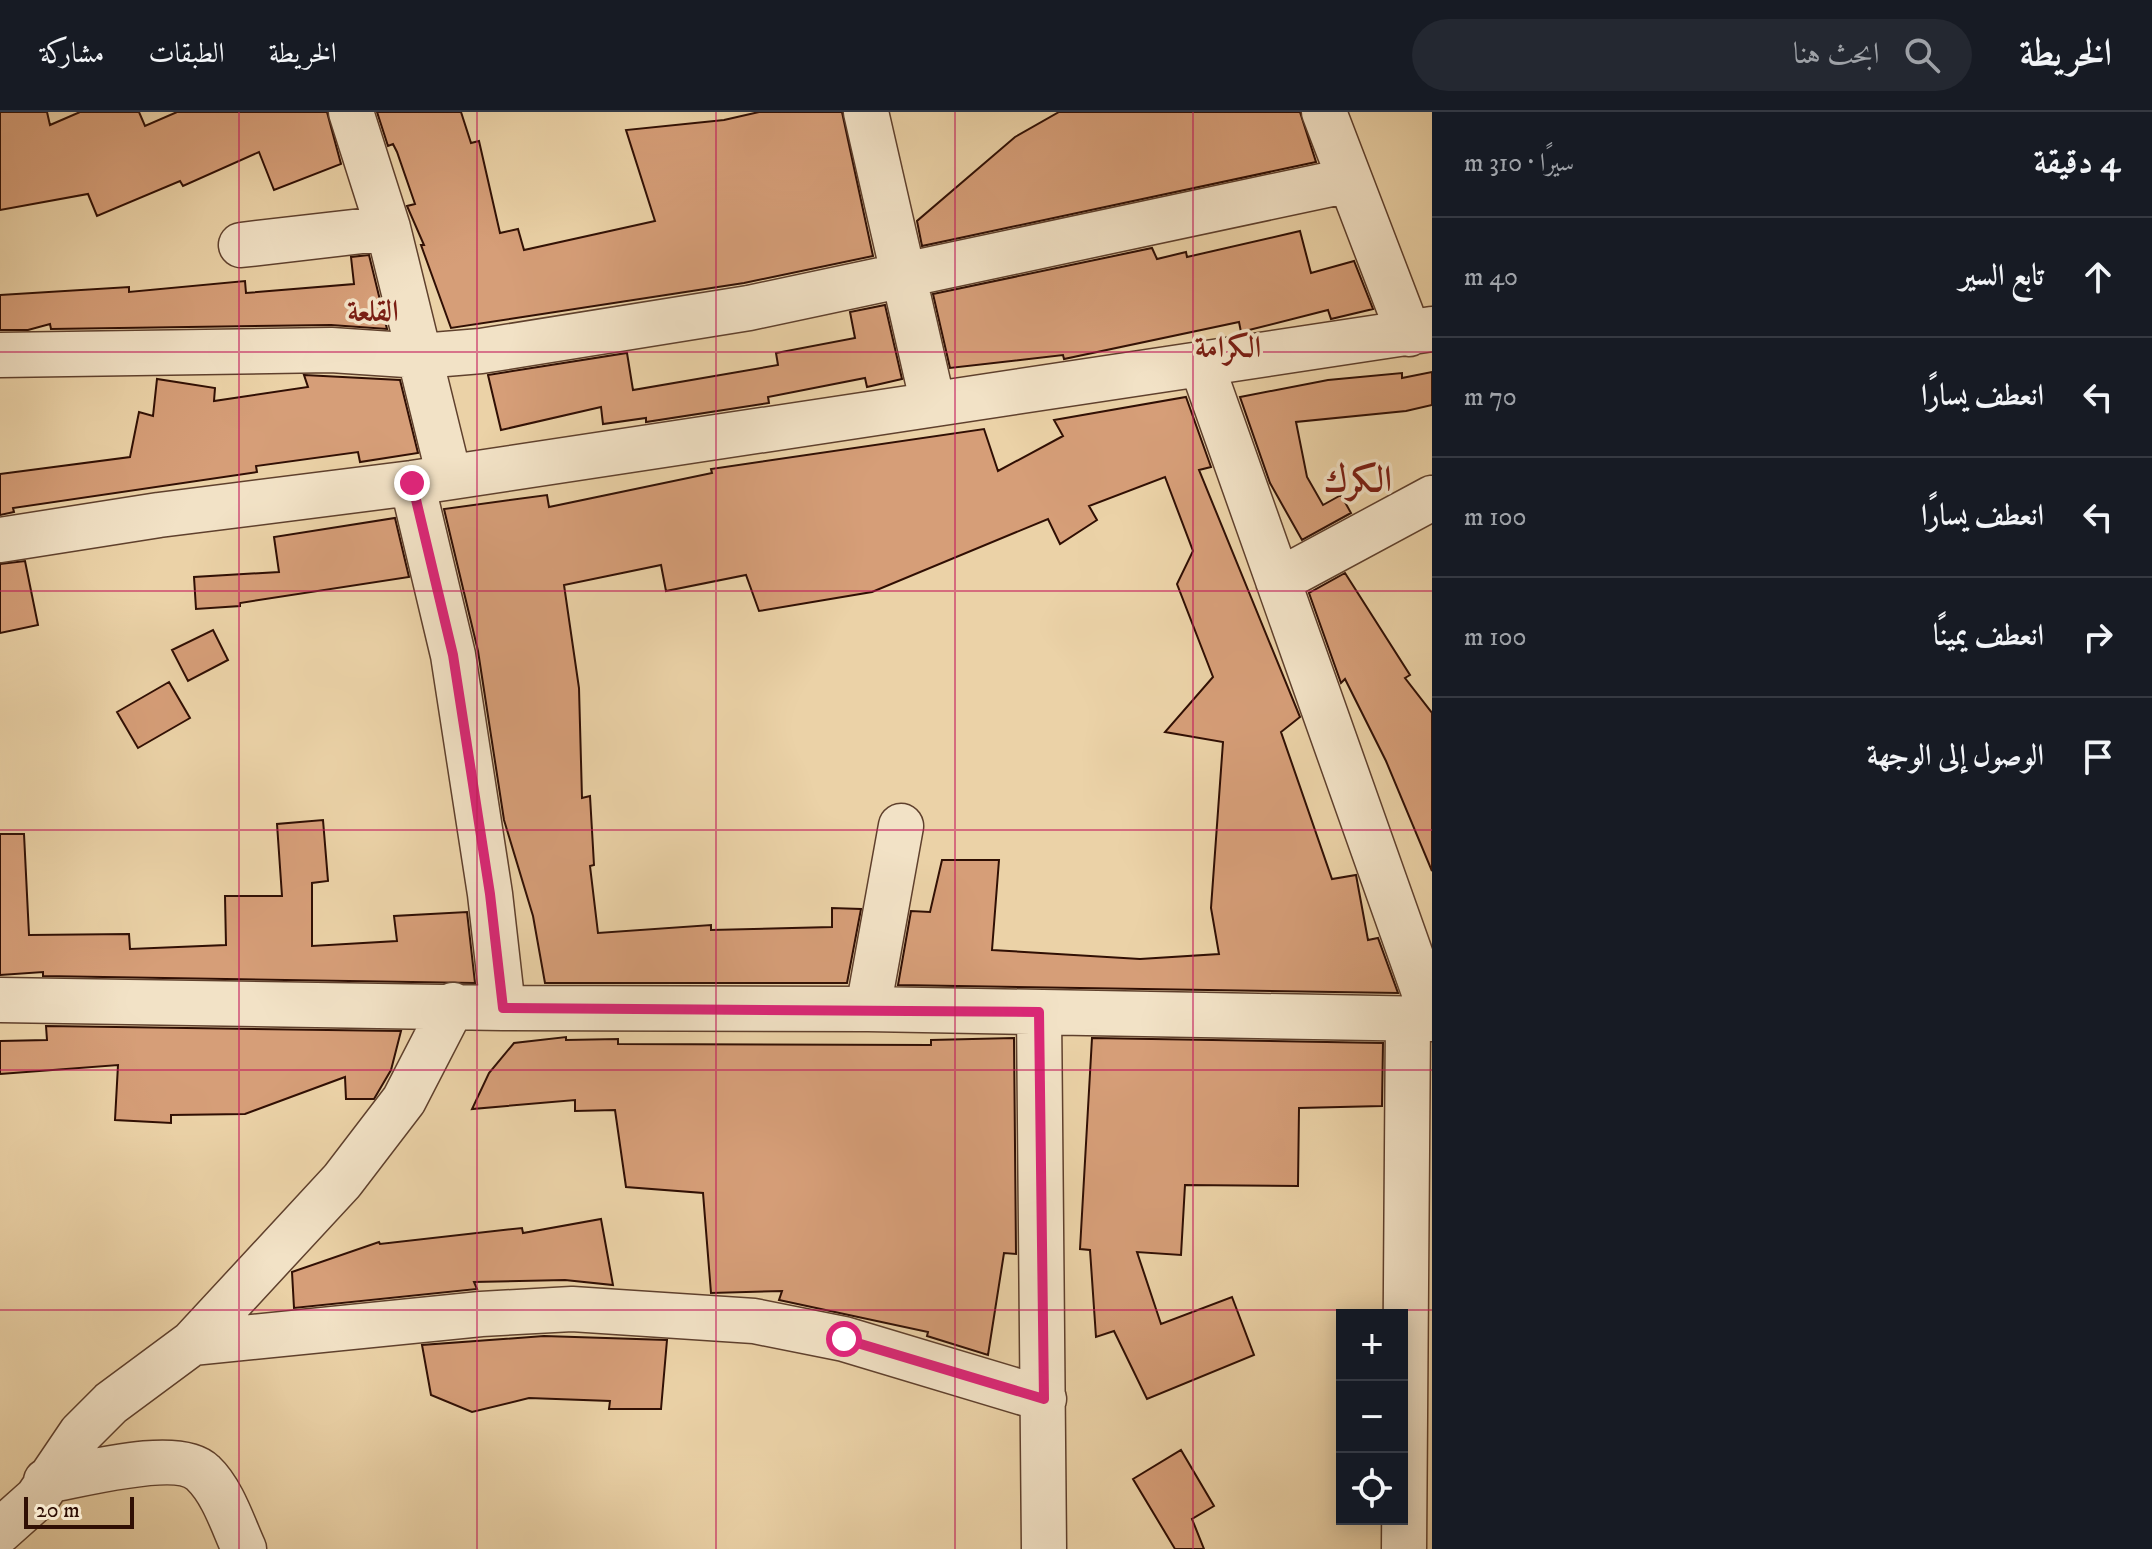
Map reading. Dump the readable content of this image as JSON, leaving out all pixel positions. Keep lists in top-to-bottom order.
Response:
{
  "districts": ["القلعة", "الكرامة", "الكرك"],
  "scale_bar": "20 m",
  "page": {
    "header": "الخريطة",
    "search": "ابحث هنا",
    "nav": ["الخريطة", "الطبقات", "مشاركة"],
    "heading": ["4 دقيقة", "سيرًا · 310 m"],
    "list": [
      ["تابع السير", "40 m"],
      ["انعطف يسارًا", "70 m"],
      ["انعطف يسارًا", "100 m"],
      ["انعطف يمينًا", "100 m"],
      "الوصول إلى الوجهة"
    ],
    "map_buttons": ["+", "−"],
    "scale": "20 m"
  }
}
